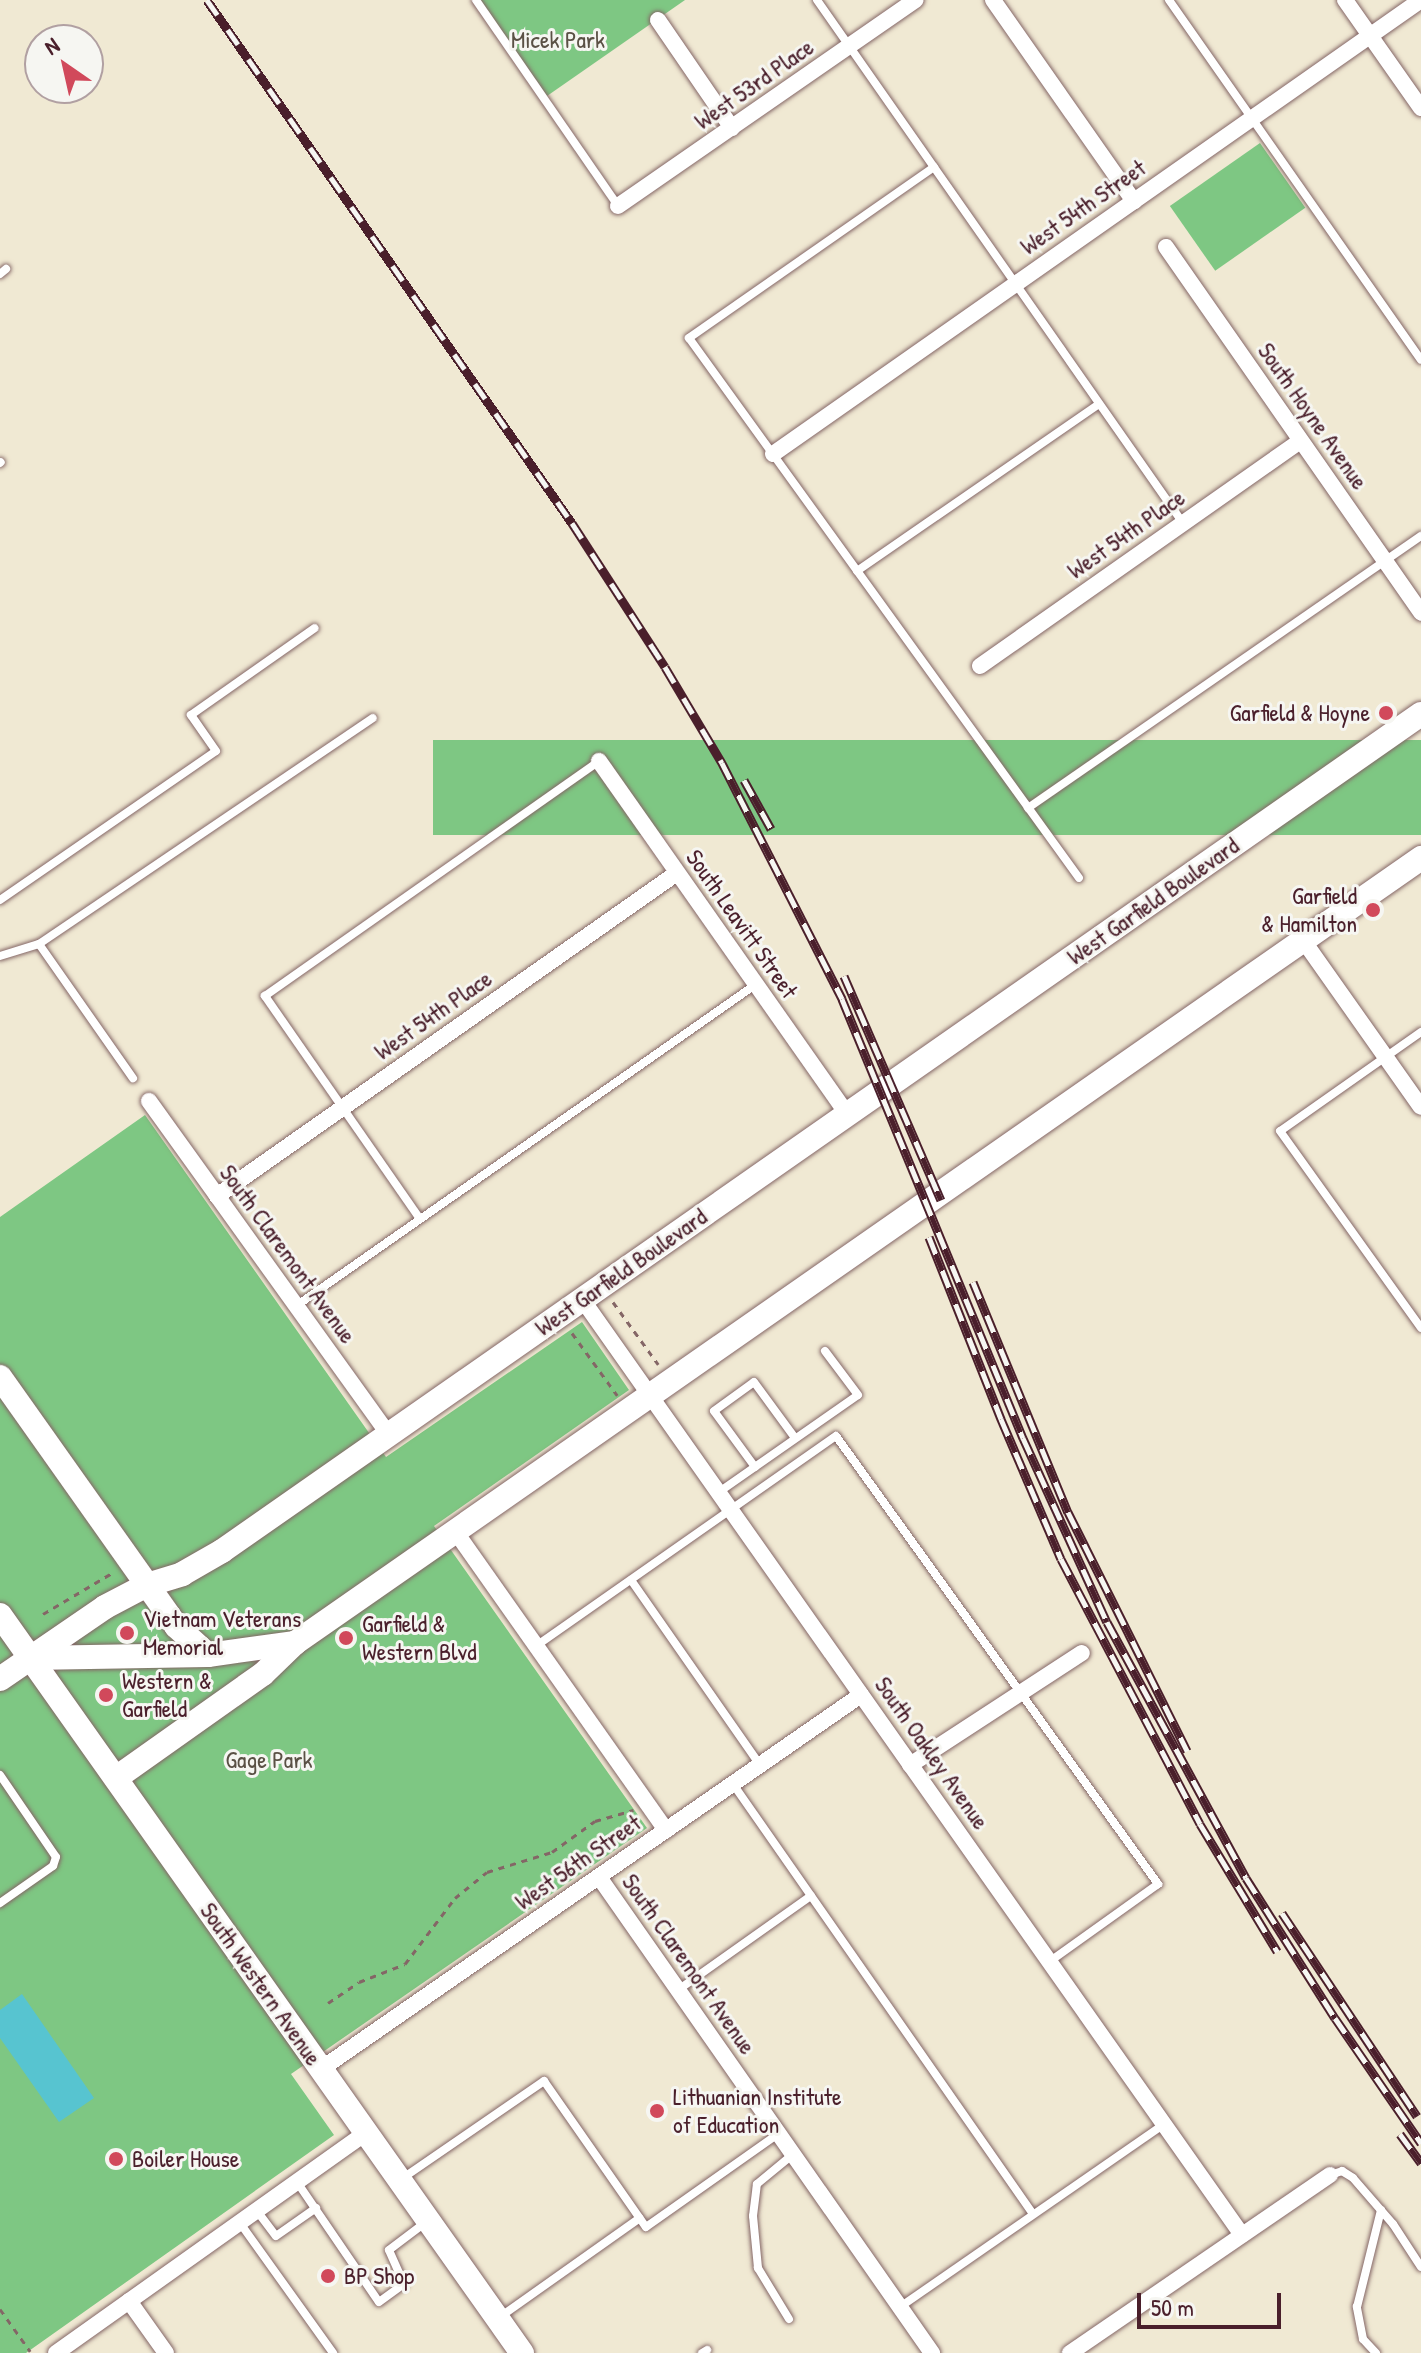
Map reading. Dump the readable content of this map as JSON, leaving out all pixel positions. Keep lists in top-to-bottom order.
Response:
{
  "streets": {
    "street": [
      "West 53rd Place",
      "West 54th Street",
      "South Hoyne Avenue",
      "West 54th Place",
      "West Garfield Boulevard",
      "South Leavitt Street",
      "South Claremont Avenue",
      "South Oakley Avenue",
      "West 56th Street",
      "South Western Avenue"
    ]
  },
  "crossings": [
    ["South Hoyne Avenue", "West 54th Place"],
    ["West 54th Place", "South Leavitt Street"],
    ["West 54th Place", "South Claremont Avenue"],
    ["West Garfield Boulevard", "South Leavitt Street"],
    ["West Garfield Boulevard", "South Claremont Avenue"],
    ["West Garfield Boulevard", "South Oakley Avenue"],
    ["West Garfield Boulevard", "South Western Avenue"],
    ["South Claremont Avenue", "West 56th Street"],
    ["South Oakley Avenue", "West 56th Street"],
    ["West 56th Street", "South Western Avenue"]
  ],
  "parks": ["Micek Park", "Gage Park"],
  "places": [
    "Garfield & Hoyne",
    "Garfield & Hamilton",
    "Vietnam Veterans Memorial",
    "Garfield & Western Blvd",
    "Western & Garfield",
    "Lithuanian Institute of Education",
    "Boiler House",
    "BP Shop"
  ],
  "scale_bar": "50 m",
  "north": "top left"
}
